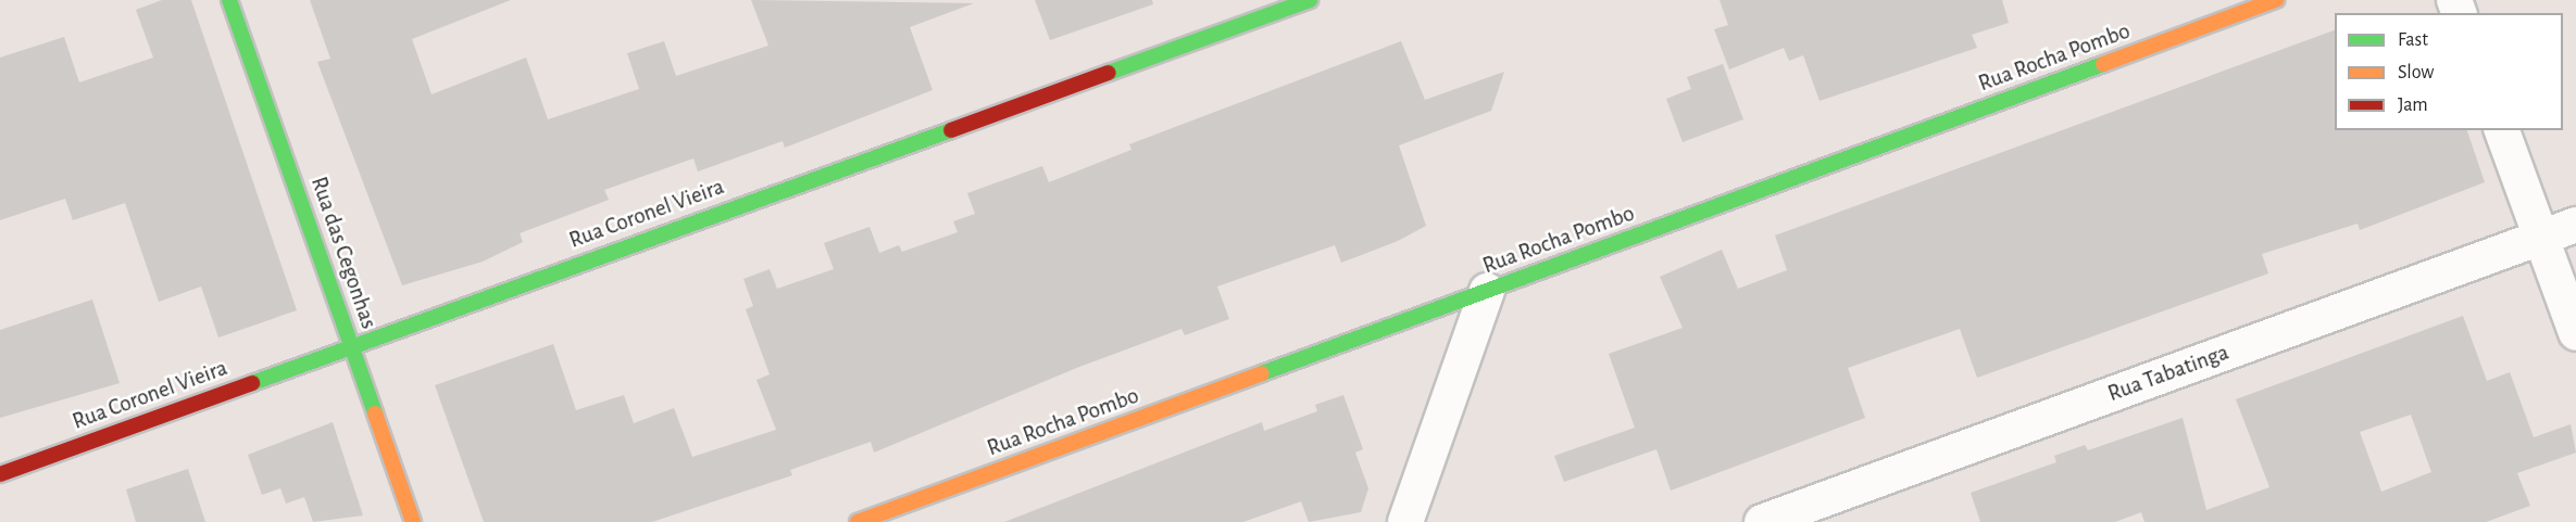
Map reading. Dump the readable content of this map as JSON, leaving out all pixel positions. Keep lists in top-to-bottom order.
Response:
{
  "streets": {
    "street": [
      "Rua Rocha Pombo",
      "Rua Coronel Vieira",
      "Rua das Cegonhas",
      "Rua Tabatinga"
    ]
  },
  "crossings": [
    ["Rua Coronel Vieira", "Rua das Cegonhas"]
  ],
  "legend": ["Fast", "Slow", "Jam"]
}
